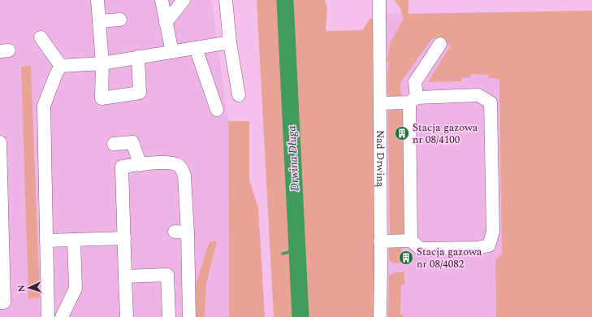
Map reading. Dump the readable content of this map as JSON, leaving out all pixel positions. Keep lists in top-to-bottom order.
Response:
{
  "streets": {
    "street": ["Nad Drwiną"]
  },
  "water": ["Drwina Długa"],
  "places": {
    "building": ["Stacja gazowa nr 08/4100", "Stacja gazowa nr 08/4082"]
  },
  "north": "left"
}
